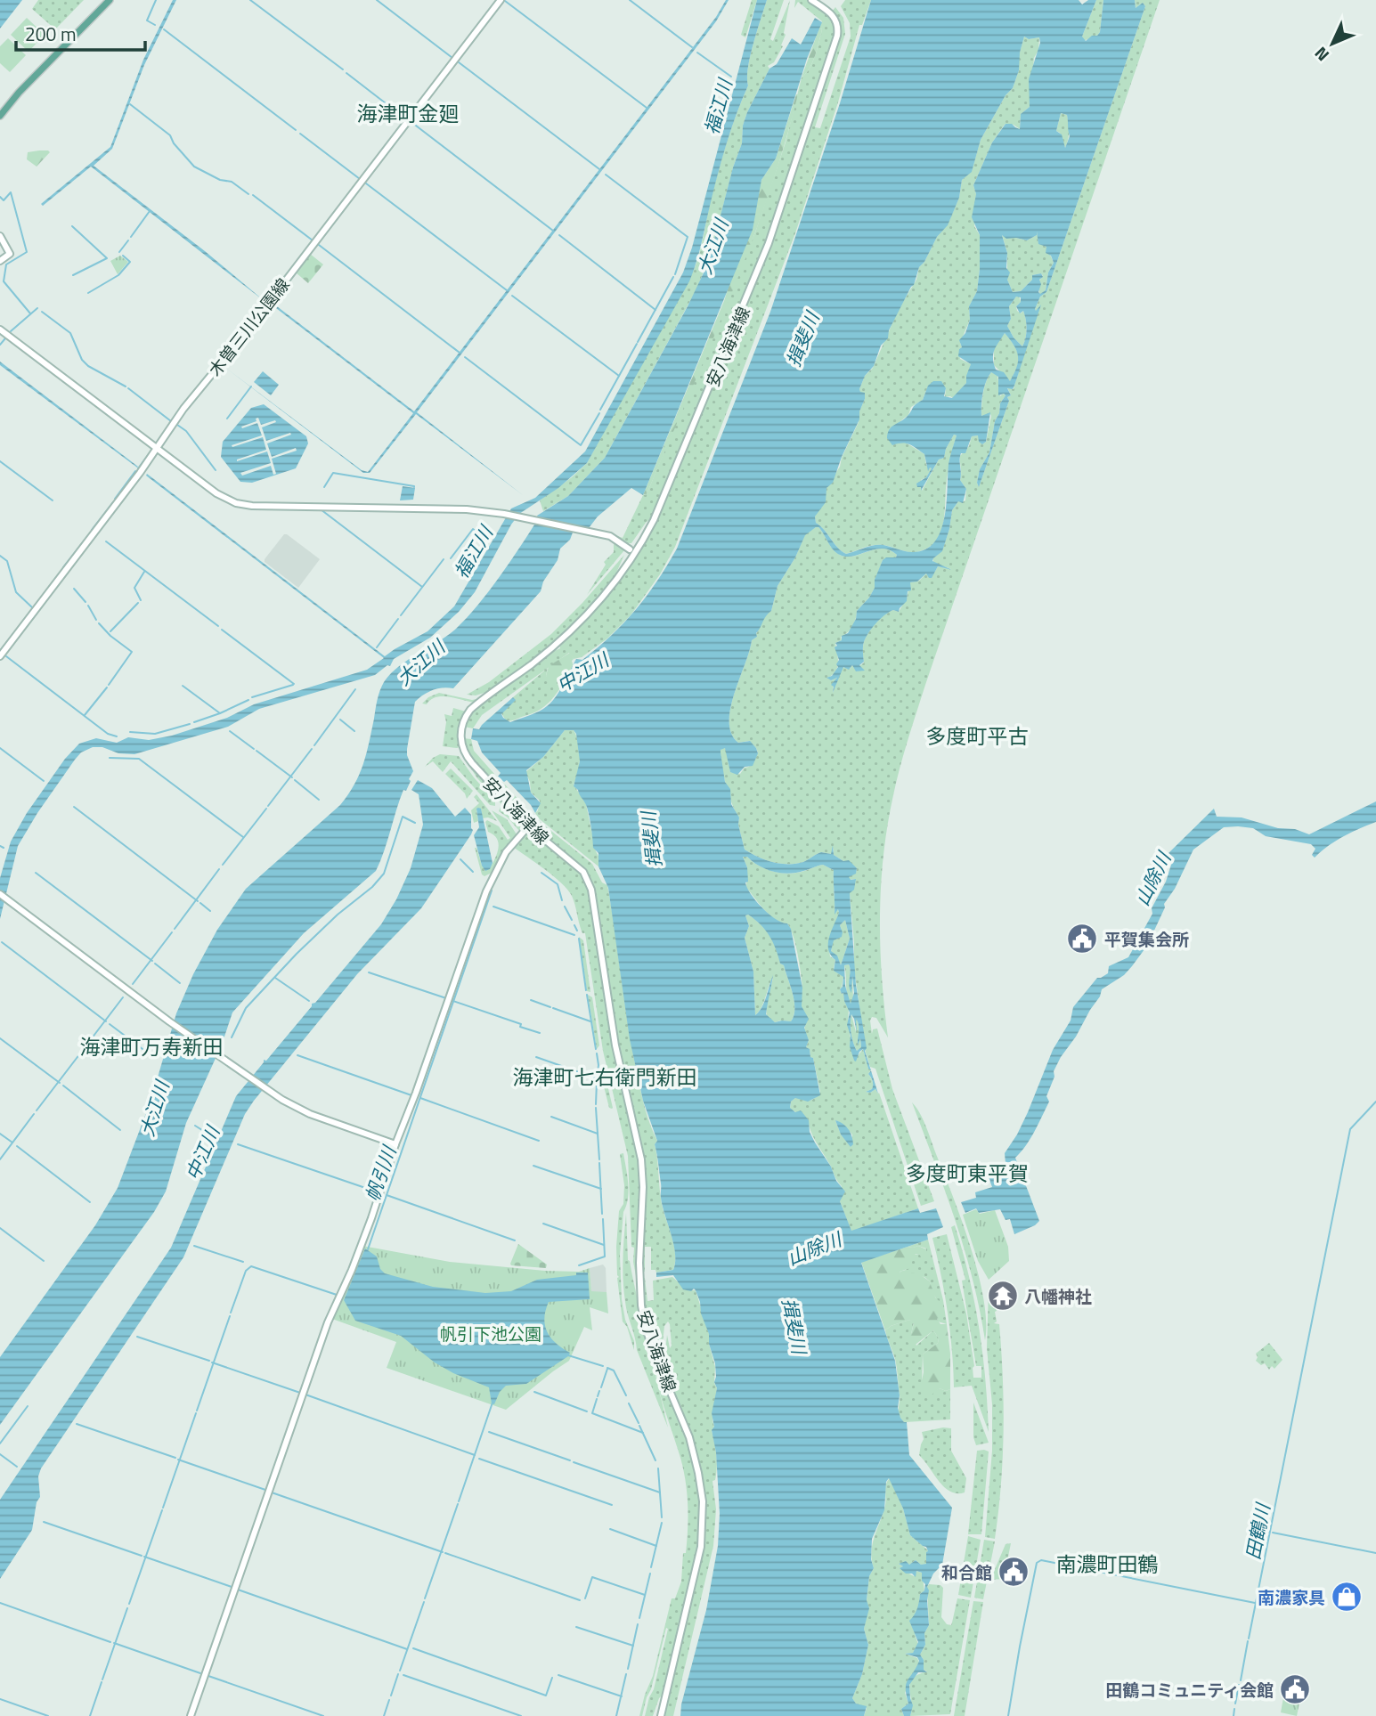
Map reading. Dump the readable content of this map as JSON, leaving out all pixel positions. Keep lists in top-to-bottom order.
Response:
{
  "streets": {
    "main road": ["木曽三川公園線", "安八海津線"]
  },
  "districts": [
    "海津町金廻",
    "多度町平古",
    "海津町万寿新田",
    "海津町七右衛門新田",
    "多度町東平賀",
    "南濃町田鶴"
  ],
  "water": [
    "福江川",
    "大江川",
    "揖斐川",
    "中江川",
    "山除川",
    "帆引川",
    "田鶴川"
  ],
  "parks": ["帆引下池公園"],
  "places": {
    "public building": ["平賀集会所", "和合館", "田鶴コミュニティ会館"],
    "temple": ["八幡神社"],
    "shop": ["南濃家具"]
  },
  "scale_bar": "200 m",
  "north": "bottom left"
}
